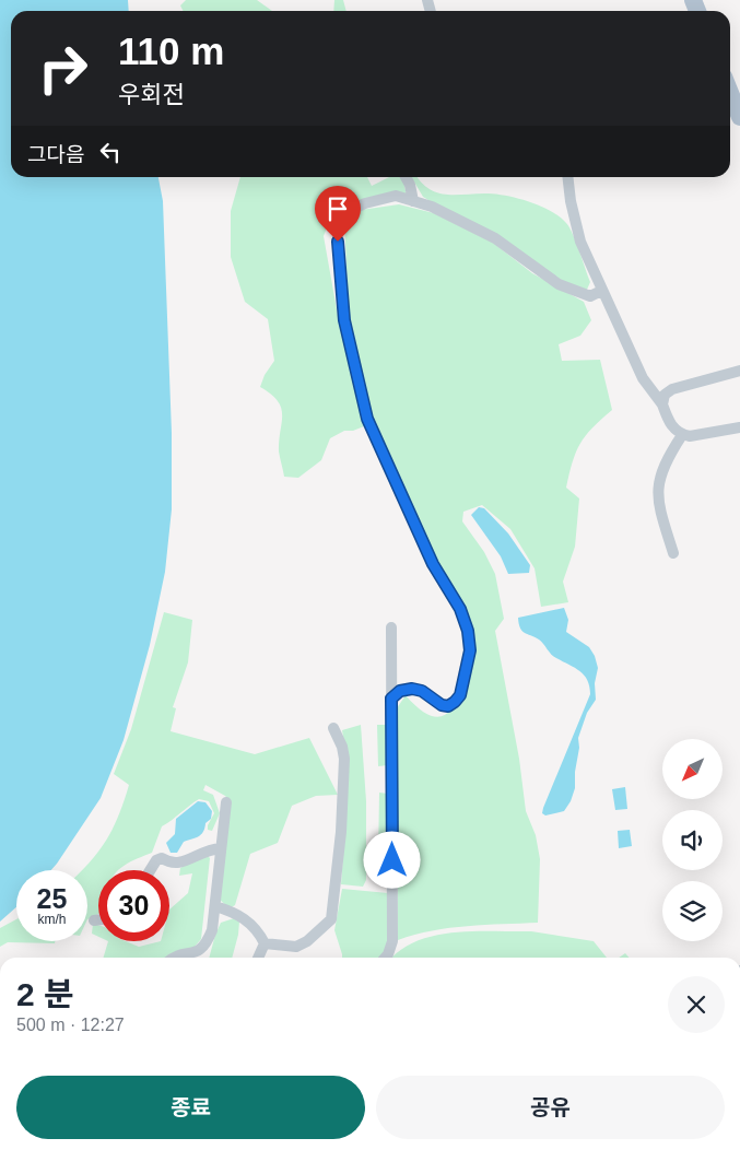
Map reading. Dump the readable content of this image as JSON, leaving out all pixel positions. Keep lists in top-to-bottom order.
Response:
{
  "north": "bottom left",
  "page": {
    "turn": ["110 m", "우회전"],
    "then": "그다음",
    "speed": "25 km/h",
    "limit": "30",
    "heading": ["2 분", "500 m · 12:27"],
    "buttons": ["종료", "공유"]
  }
}
